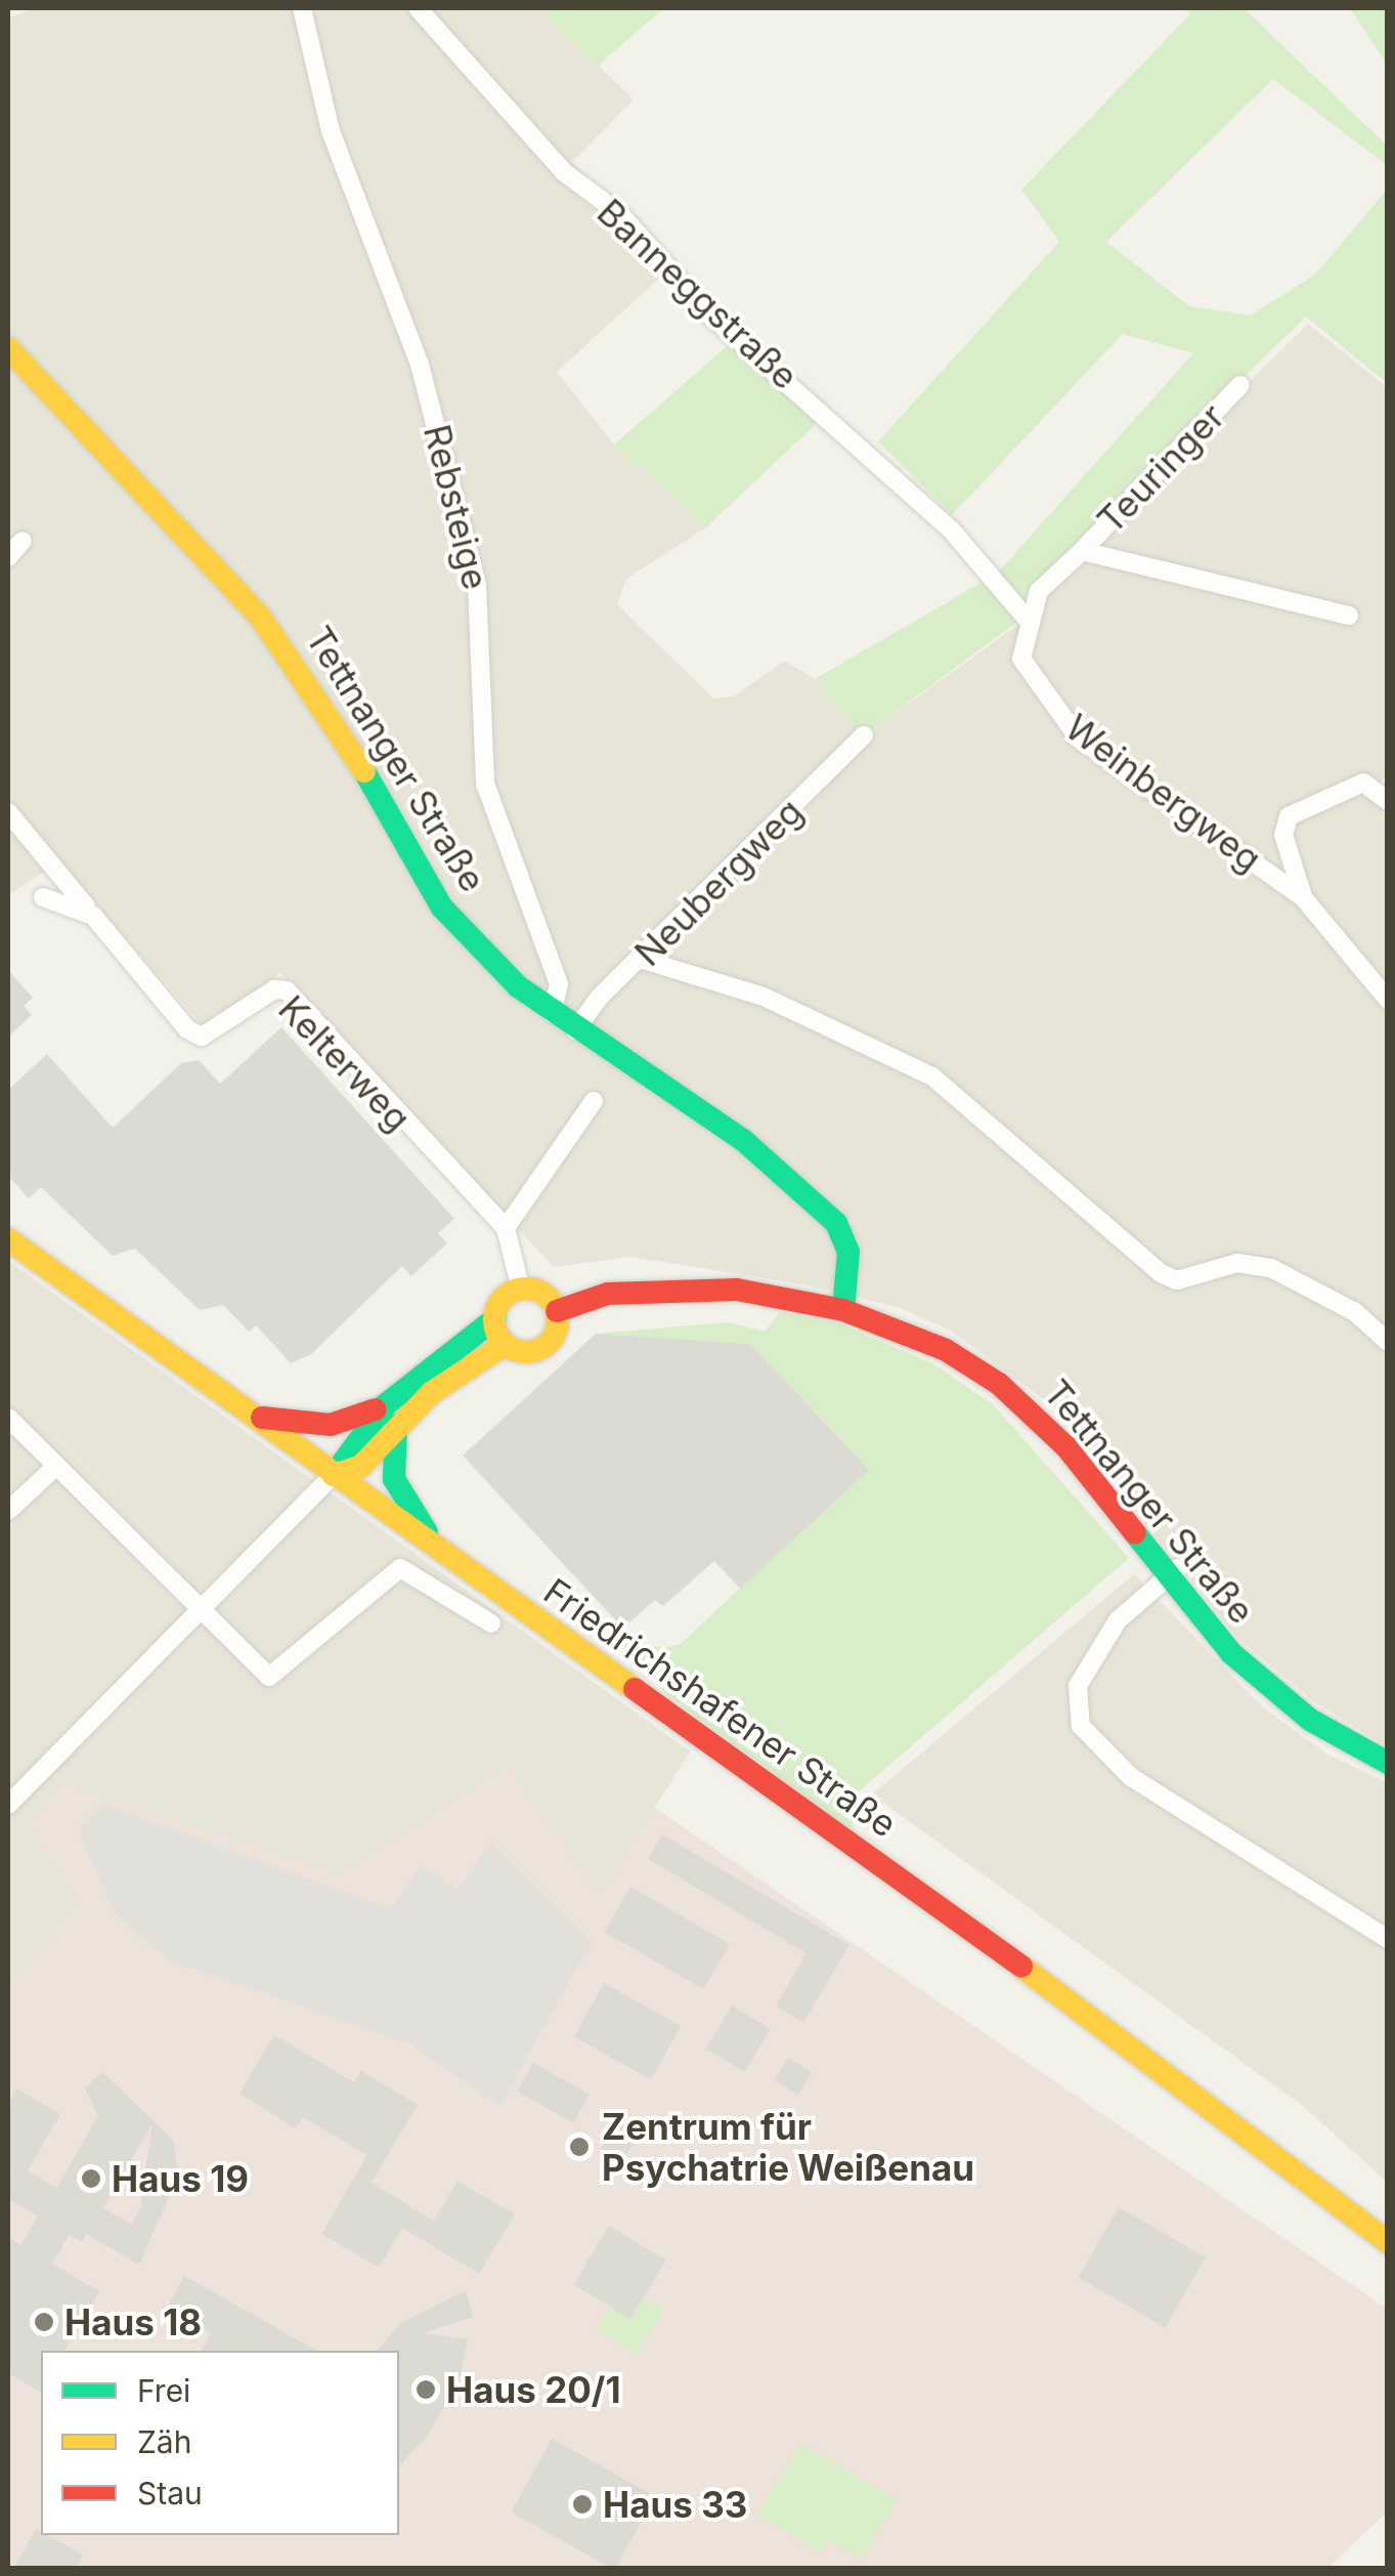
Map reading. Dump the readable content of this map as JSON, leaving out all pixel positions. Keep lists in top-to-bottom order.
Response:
{
  "streets": {
    "street": [
      "Banneggstraße",
      "Teuringer",
      "Rebsteige",
      "Tettnanger Straße",
      "Weinbergweg",
      "Neubergweg",
      "Kelterweg",
      "Friedrichshafener Straße"
    ]
  },
  "crossings": [
    ["Banneggstraße", "Weinbergweg"],
    ["Rebsteige", "Tettnanger Straße"],
    ["Tettnanger Straße", "Neubergweg"],
    ["Tettnanger Straße", "Kelterweg"]
  ],
  "places": [
    "Zentrum für Psychatrie Weißenau",
    "Haus 19",
    "Haus 18",
    "Haus 20/1",
    "Haus 33"
  ],
  "legend": ["Frei", "Zäh", "Stau"]
}
